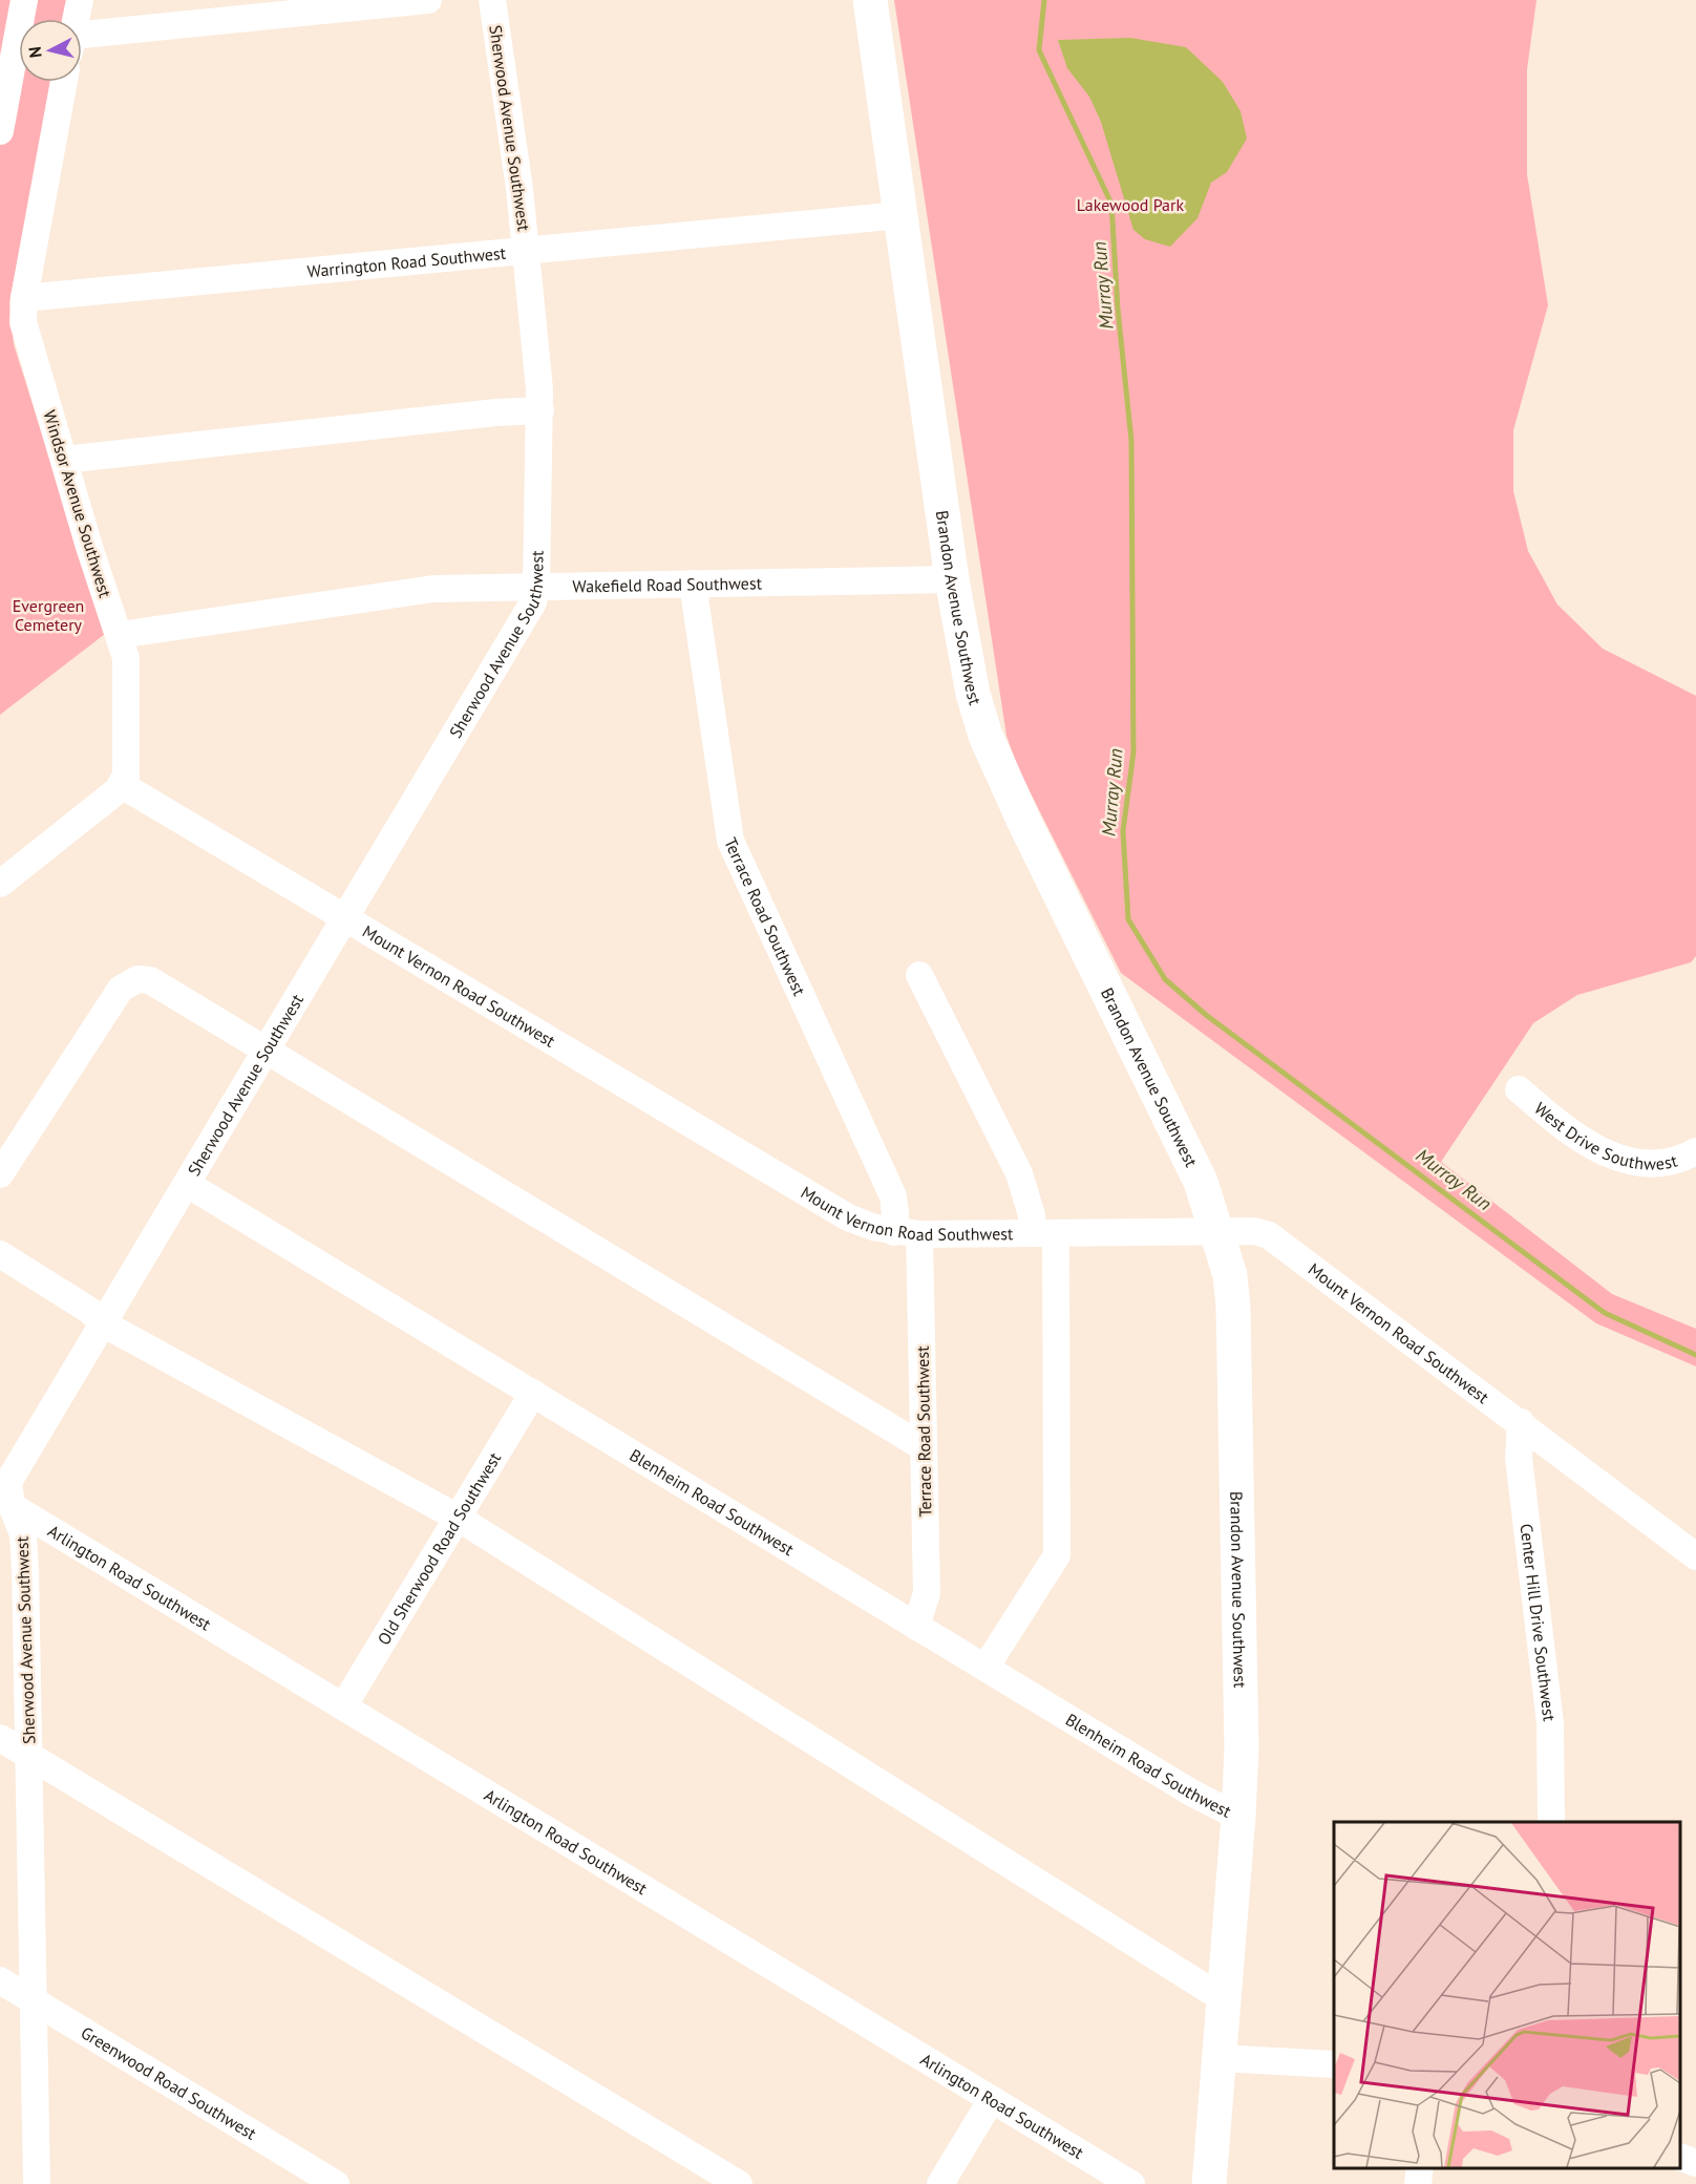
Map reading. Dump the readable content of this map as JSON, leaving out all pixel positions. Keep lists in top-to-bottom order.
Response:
{
  "streets": {
    "main road": ["Brandon Avenue Southwest"],
    "street": [
      "Sherwood Avenue Southwest",
      "Warrington Road Southwest",
      "Windsor Avenue Southwest",
      "Wakefield Road Southwest",
      "Terrace Road Southwest",
      "Mount Vernon Road Southwest",
      "West Drive Southwest",
      "Blenheim Road Southwest",
      "Old Sherwood Road Southwest",
      "Arlington Road Southwest",
      "Center Hill Drive Southwest",
      "Greenwood Road Southwest"
    ]
  },
  "crossings": [
    ["Sherwood Avenue Southwest", "Warrington Road Southwest"],
    ["Sherwood Avenue Southwest", "Wakefield Road Southwest"],
    ["Sherwood Avenue Southwest", "Mount Vernon Road Southwest"],
    ["Sherwood Avenue Southwest", "Blenheim Road Southwest"],
    ["Sherwood Avenue Southwest", "Arlington Road Southwest"],
    ["Sherwood Avenue Southwest", "Greenwood Road Southwest"],
    ["Warrington Road Southwest", "Windsor Avenue Southwest"],
    ["Warrington Road Southwest", "Brandon Avenue Southwest"],
    ["Windsor Avenue Southwest", "Wakefield Road Southwest"],
    ["Windsor Avenue Southwest", "Mount Vernon Road Southwest"],
    ["Wakefield Road Southwest", "Brandon Avenue Southwest"],
    ["Wakefield Road Southwest", "Terrace Road Southwest"],
    ["Brandon Avenue Southwest", "Mount Vernon Road Southwest"],
    ["Brandon Avenue Southwest", "Blenheim Road Southwest"],
    ["Terrace Road Southwest", "Mount Vernon Road Southwest"],
    ["Terrace Road Southwest", "Blenheim Road Southwest"],
    ["Mount Vernon Road Southwest", "Center Hill Drive Southwest"],
    ["Blenheim Road Southwest", "Old Sherwood Road Southwest"],
    ["Old Sherwood Road Southwest", "Arlington Road Southwest"]
  ],
  "water": ["Murray Run"],
  "parks": ["Lakewood Park", "Evergreen Cemetery"],
  "north": "left"
}
